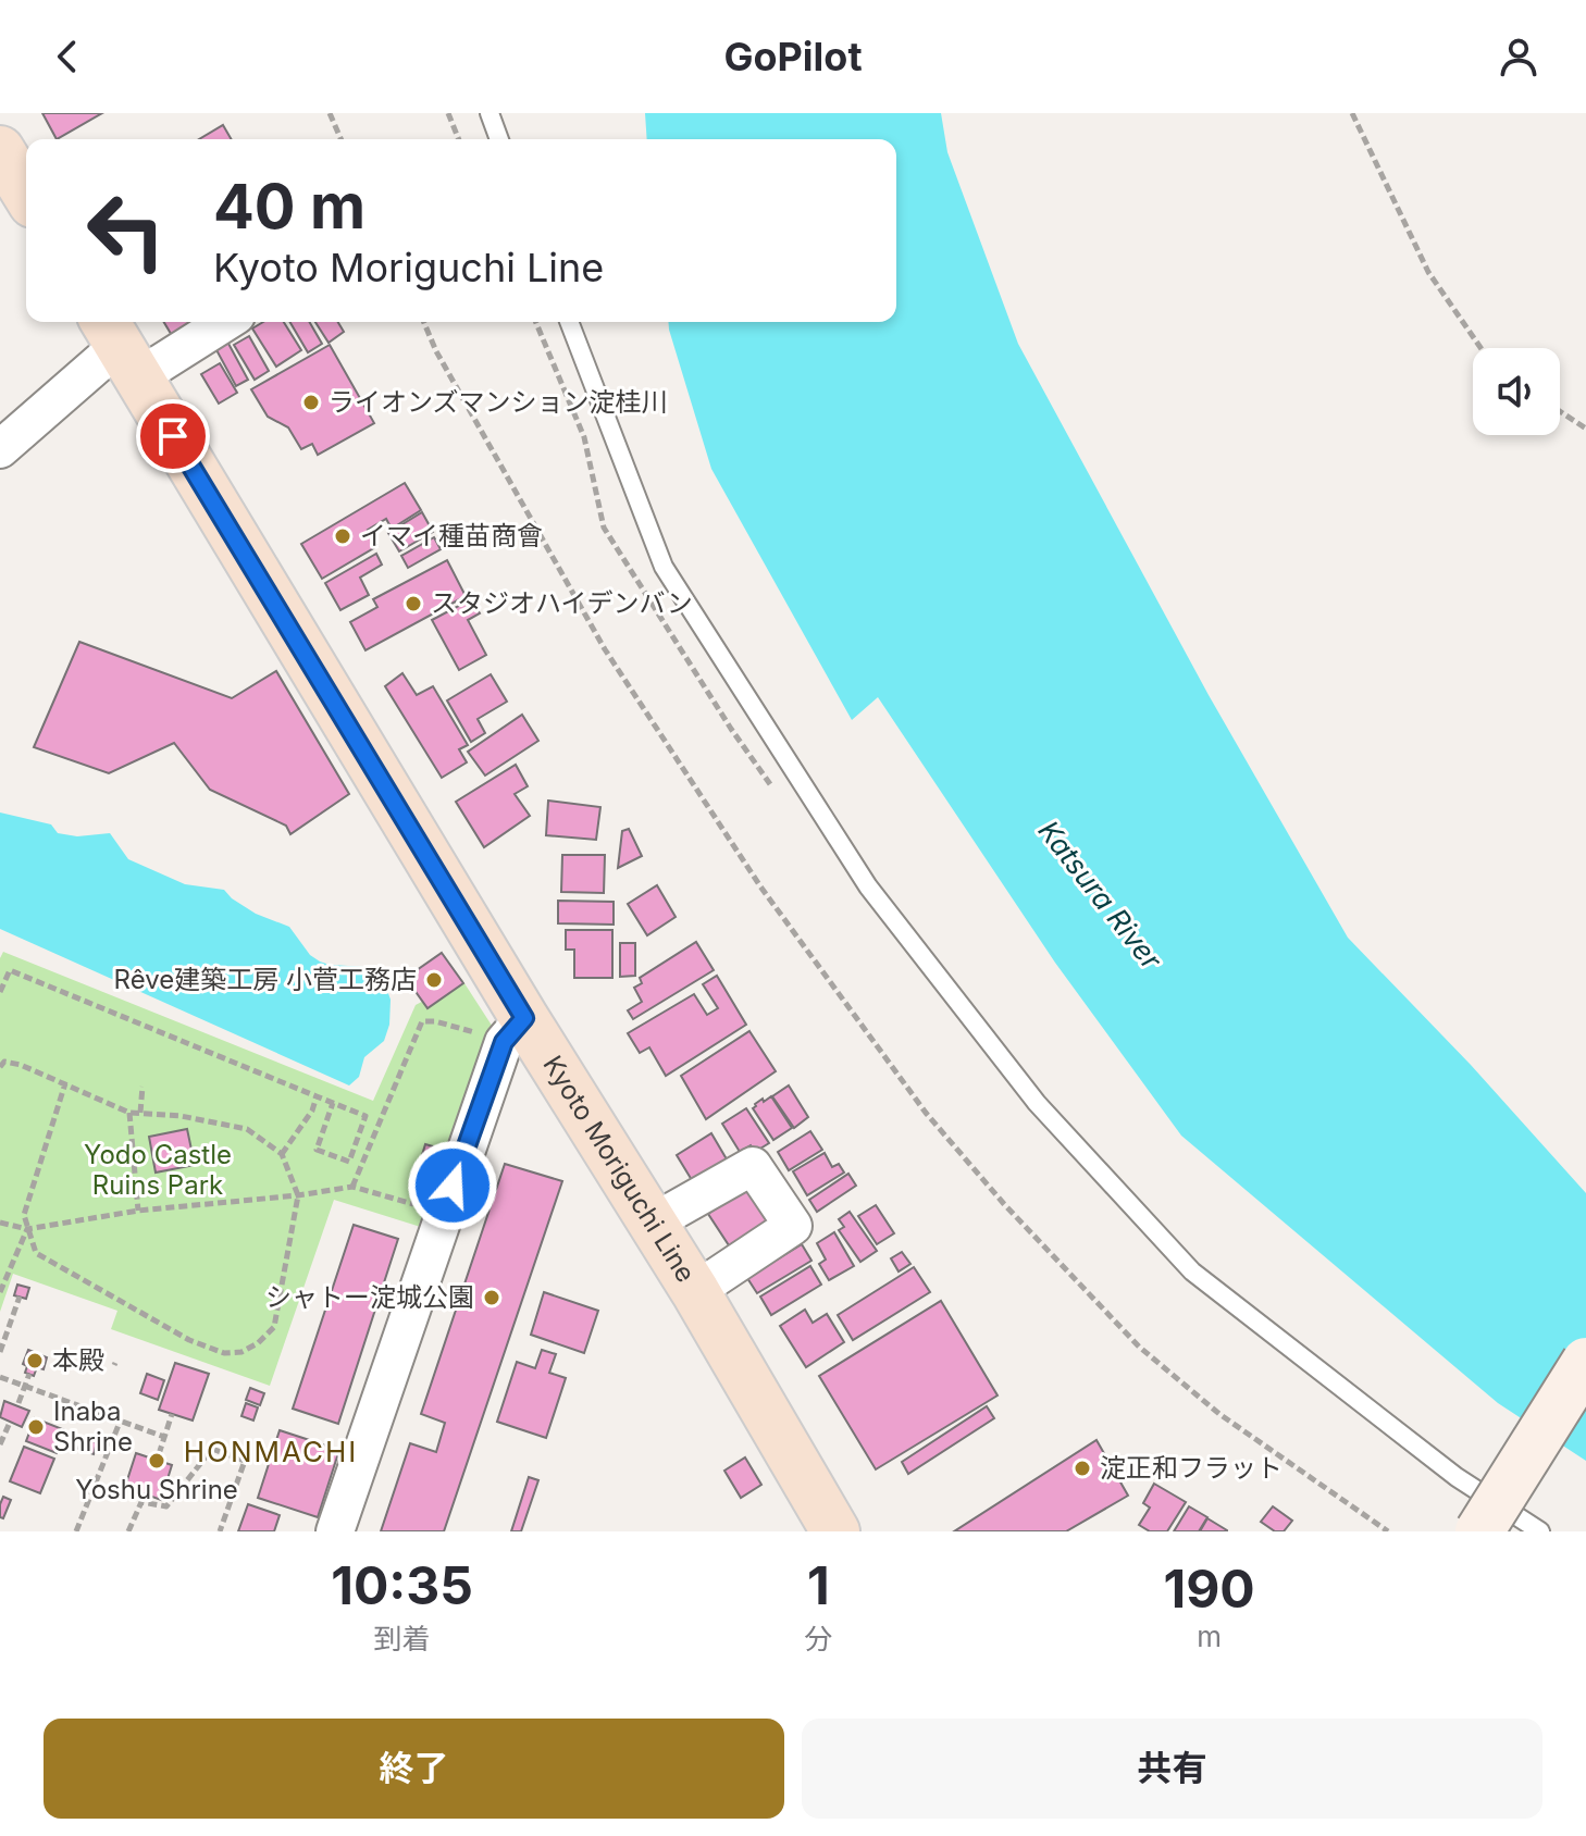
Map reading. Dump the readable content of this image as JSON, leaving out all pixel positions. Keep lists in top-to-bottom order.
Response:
{
  "streets": {
    "main road": ["Kyoto Moriguchi Line"]
  },
  "districts": ["HONMACHI"],
  "water": ["Katsura River"],
  "parks": ["Yodo Castle Ruins Park"],
  "places": [
    "ライオンズマンション淀桂川",
    "イマイ種苗商會",
    "スタジオハイデンバン",
    "Rêve建築工房 小菅工務店",
    "シャトー淀城公園",
    "本殿",
    "Inaba Shrine",
    "Yoshu Shrine",
    "淀正和フラット"
  ],
  "page": {
    "header": "GoPilot",
    "turn": ["40 m", "Kyoto Moriguchi Line"],
    "eta": [
      "10:35",
      "到着",
      "1",
      "分",
      "190",
      "m"
    ],
    "buttons": ["終了", "共有"]
  }
}
